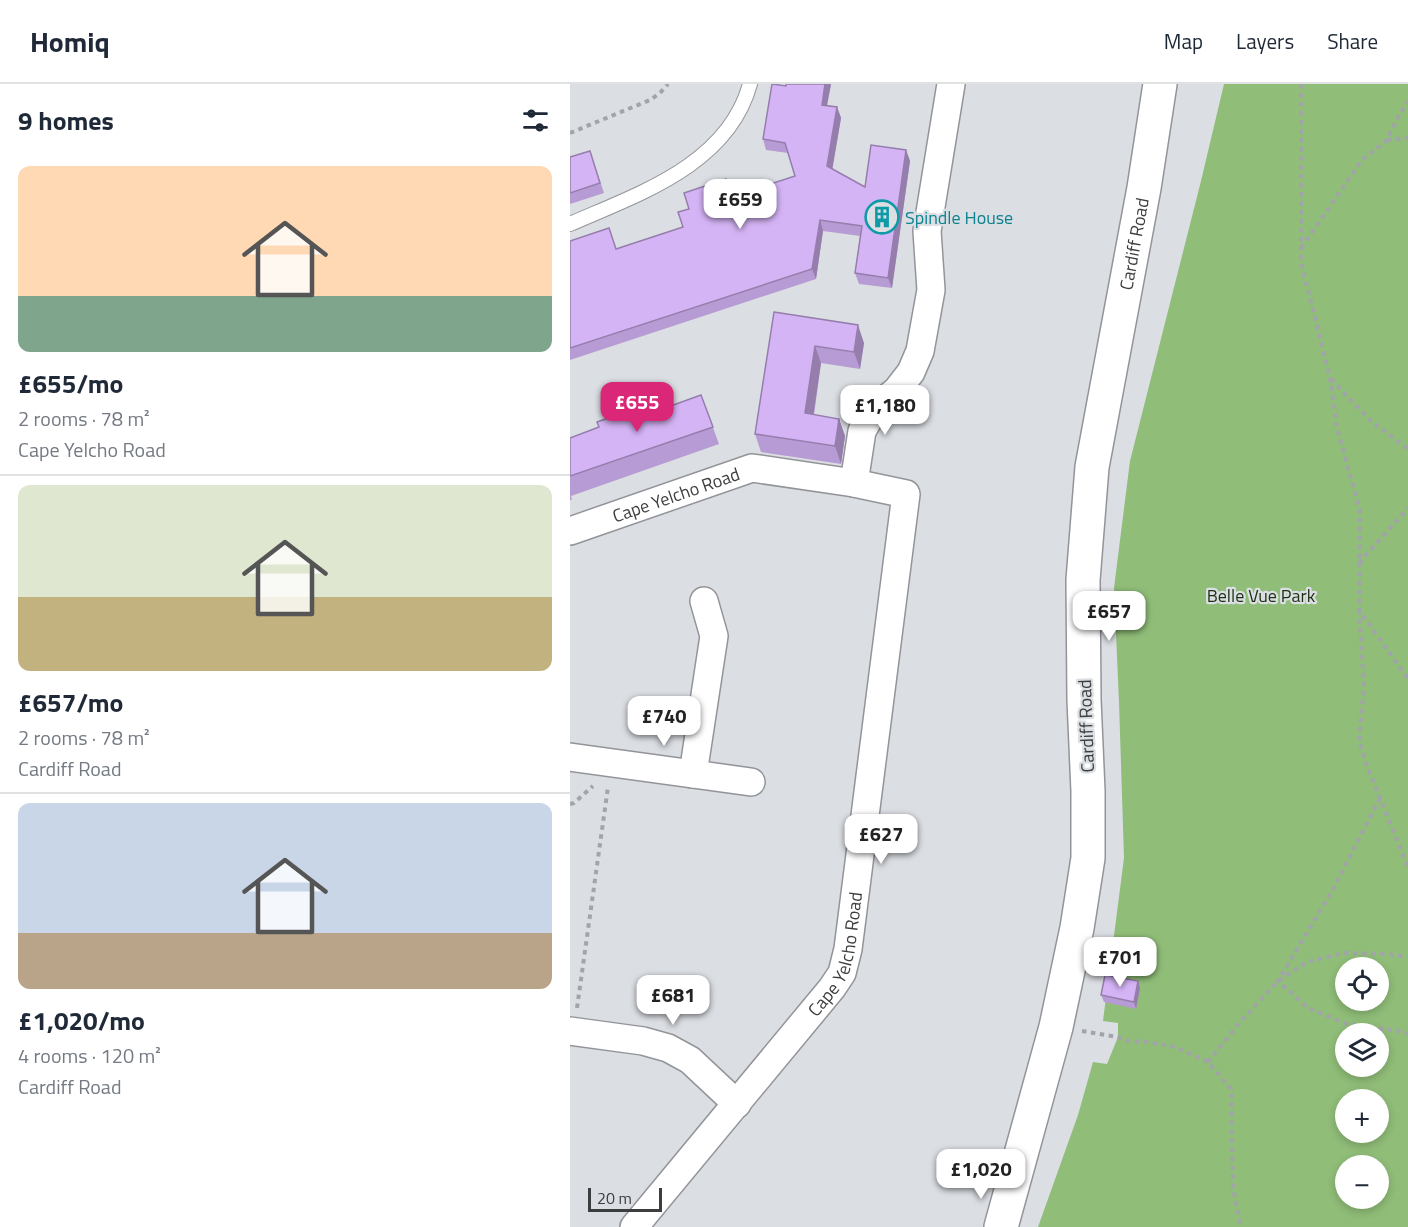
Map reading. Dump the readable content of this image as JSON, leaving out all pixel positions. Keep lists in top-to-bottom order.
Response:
{
  "streets": {
    "main road": ["Cardiff Road"],
    "street": ["Cape Yelcho Road"]
  },
  "parks": ["Belle Vue Park"],
  "places": {
    "building": ["Spindle House"]
  },
  "scale_bar": "20 m",
  "page": {
    "header": "Homiq",
    "nav": ["Map", "Layers", "Share"],
    "heading": "9 homes",
    "list": [
      {
        "name": "£655/mo",
        "note": "2 rooms · 78 m² · Cape Yelcho Road"
      },
      {
        "name": "£657/mo",
        "note": "2 rooms · 78 m² · Cardiff Road"
      },
      {
        "name": "£1,020/mo",
        "note": "4 rooms · 120 m² · Cardiff Road"
      }
    ],
    "price": [
      "£659",
      "£655",
      "£1,180",
      "£657",
      "£740",
      "£627",
      "£701",
      "£681",
      "£1,020"
    ],
    "map_buttons": ["+", "−"],
    "scale": "20 m"
  }
}
